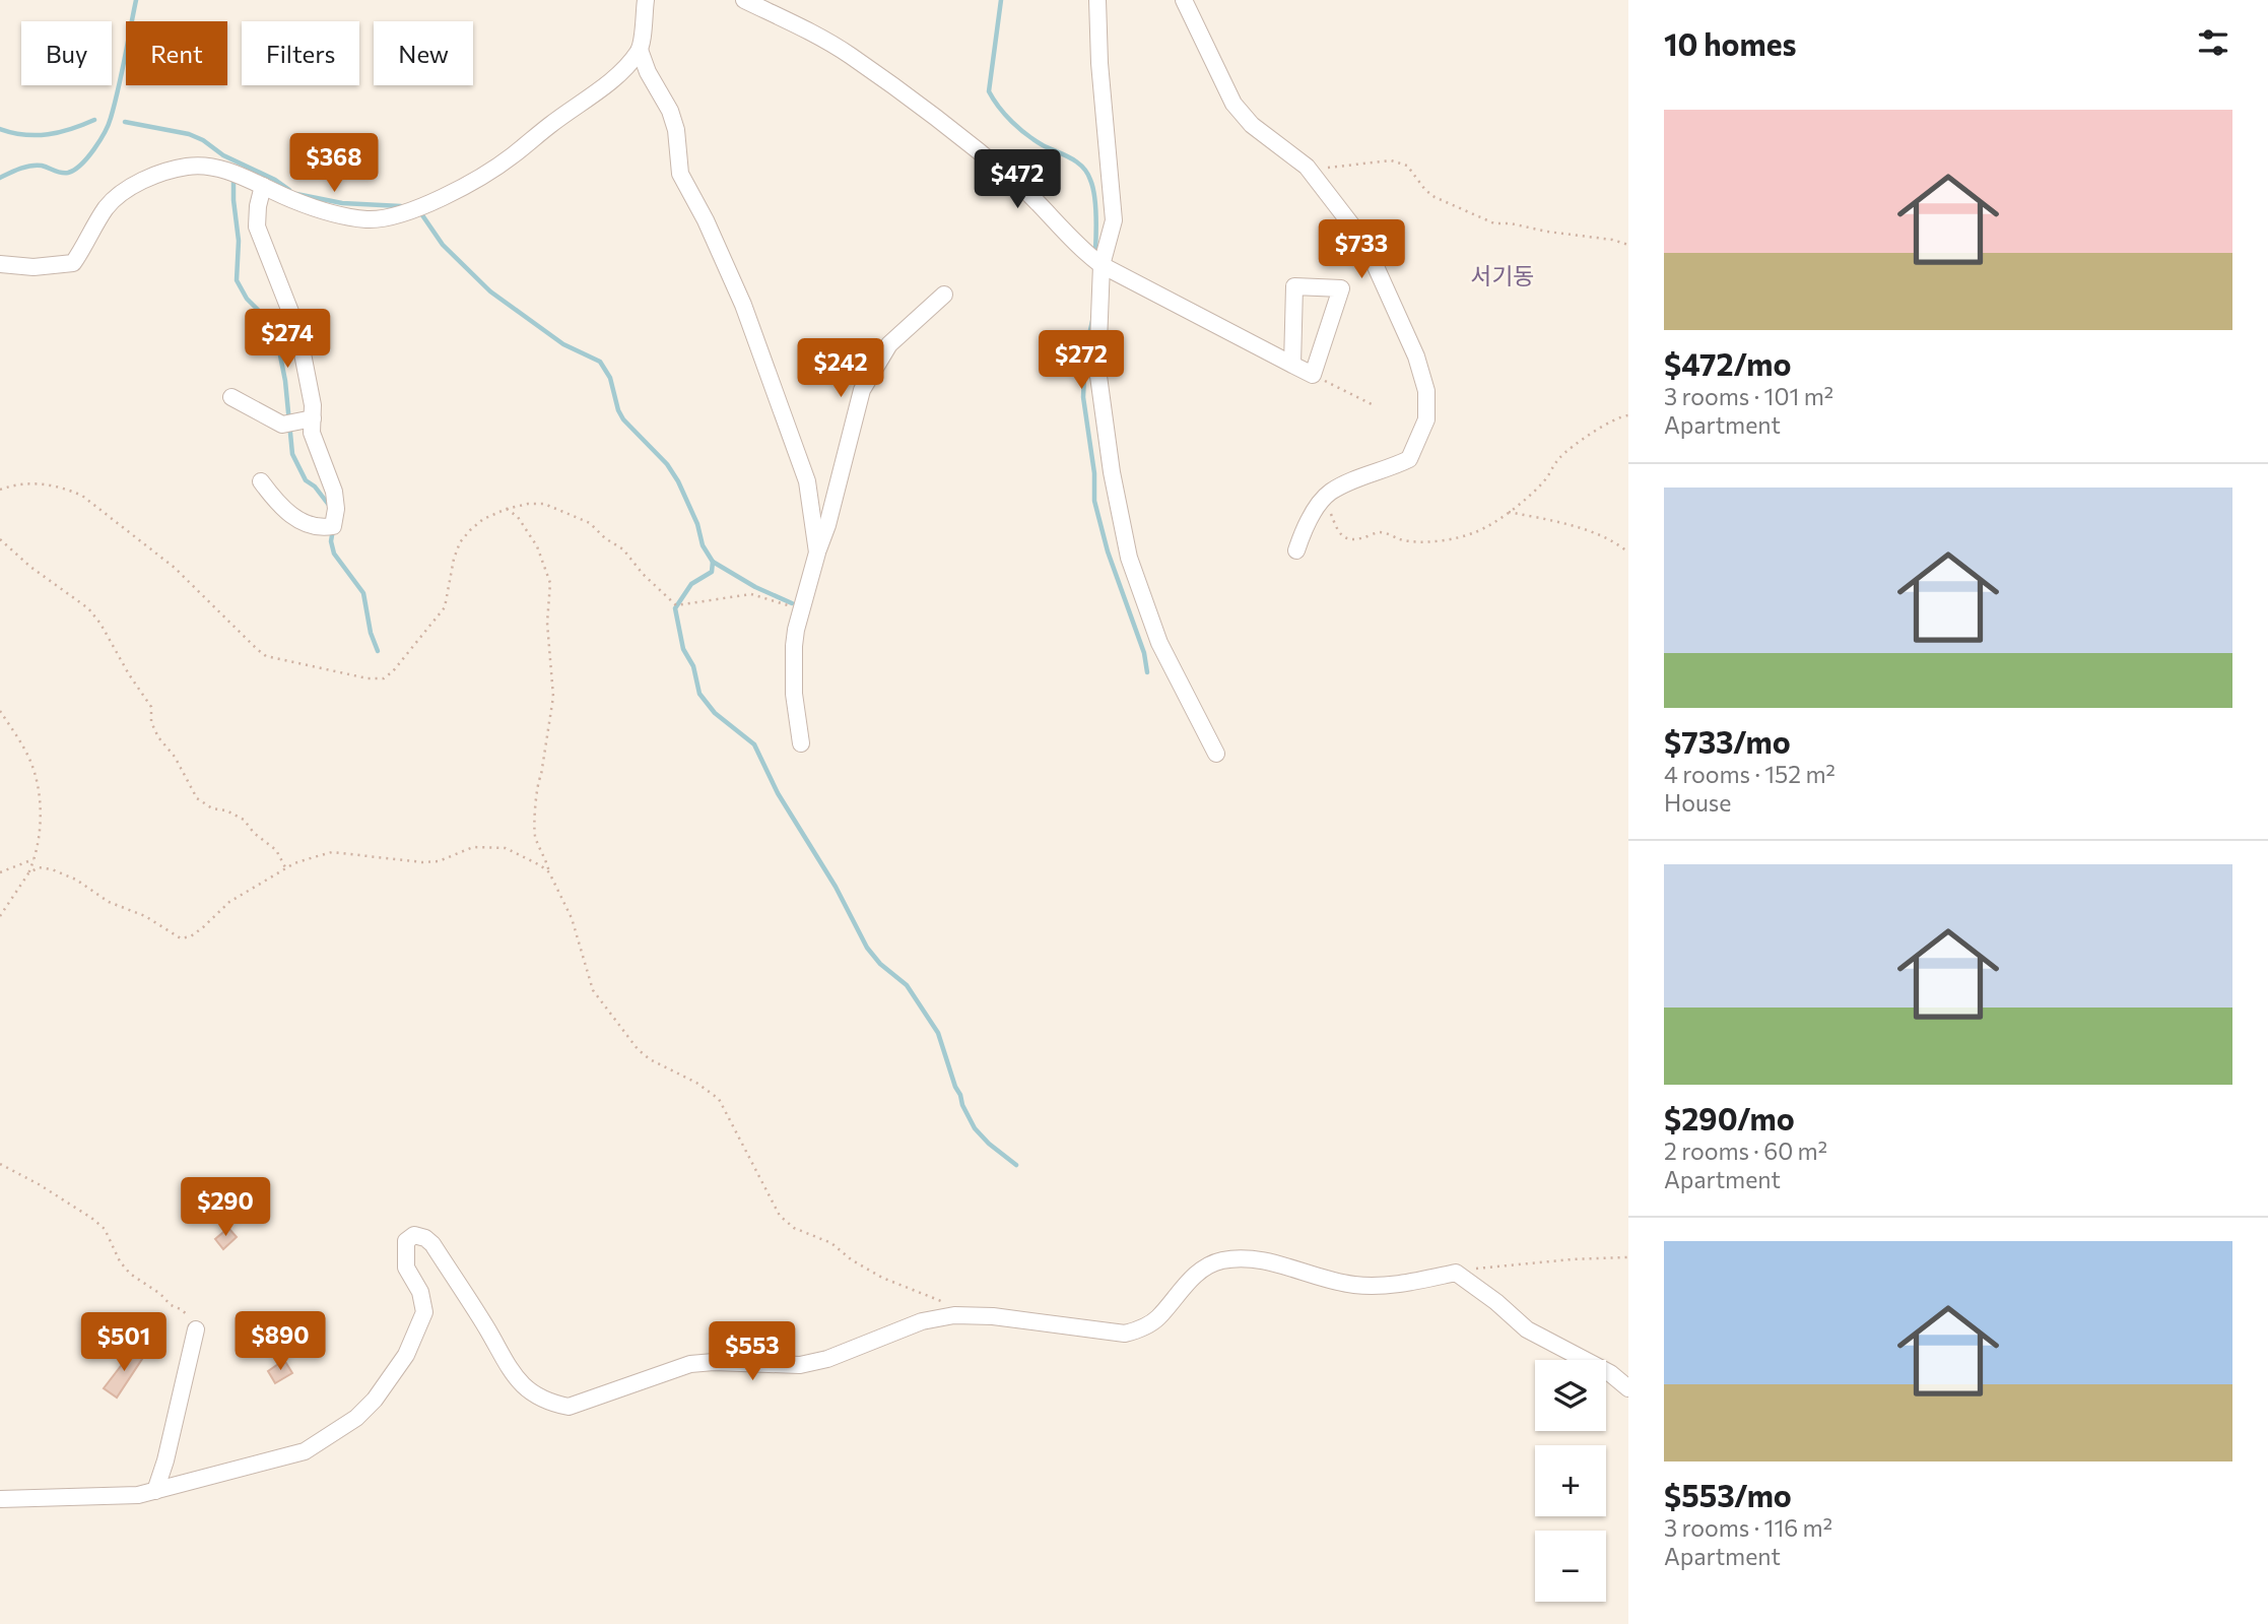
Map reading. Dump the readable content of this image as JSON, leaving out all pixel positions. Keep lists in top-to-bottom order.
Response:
{
  "districts": ["서기동"],
  "page": {
    "heading": "10 homes",
    "chip": [
      "Buy",
      "Rent",
      "Filters",
      "New"
    ],
    "list": [
      {
        "name": "$472/mo",
        "note": "3 rooms · 101 m² · Apartment"
      },
      {
        "name": "$733/mo",
        "note": "4 rooms · 152 m² · House"
      },
      {
        "name": "$290/mo",
        "note": "2 rooms · 60 m² · Apartment"
      },
      {
        "name": "$553/mo",
        "note": "3 rooms · 116 m² · Apartment"
      }
    ],
    "price": [
      "$368",
      "$472",
      "$733",
      "$274",
      "$272",
      "$242",
      "$290",
      "$890",
      "$501",
      "$553"
    ],
    "map_buttons": ["+", "−"]
  }
}
